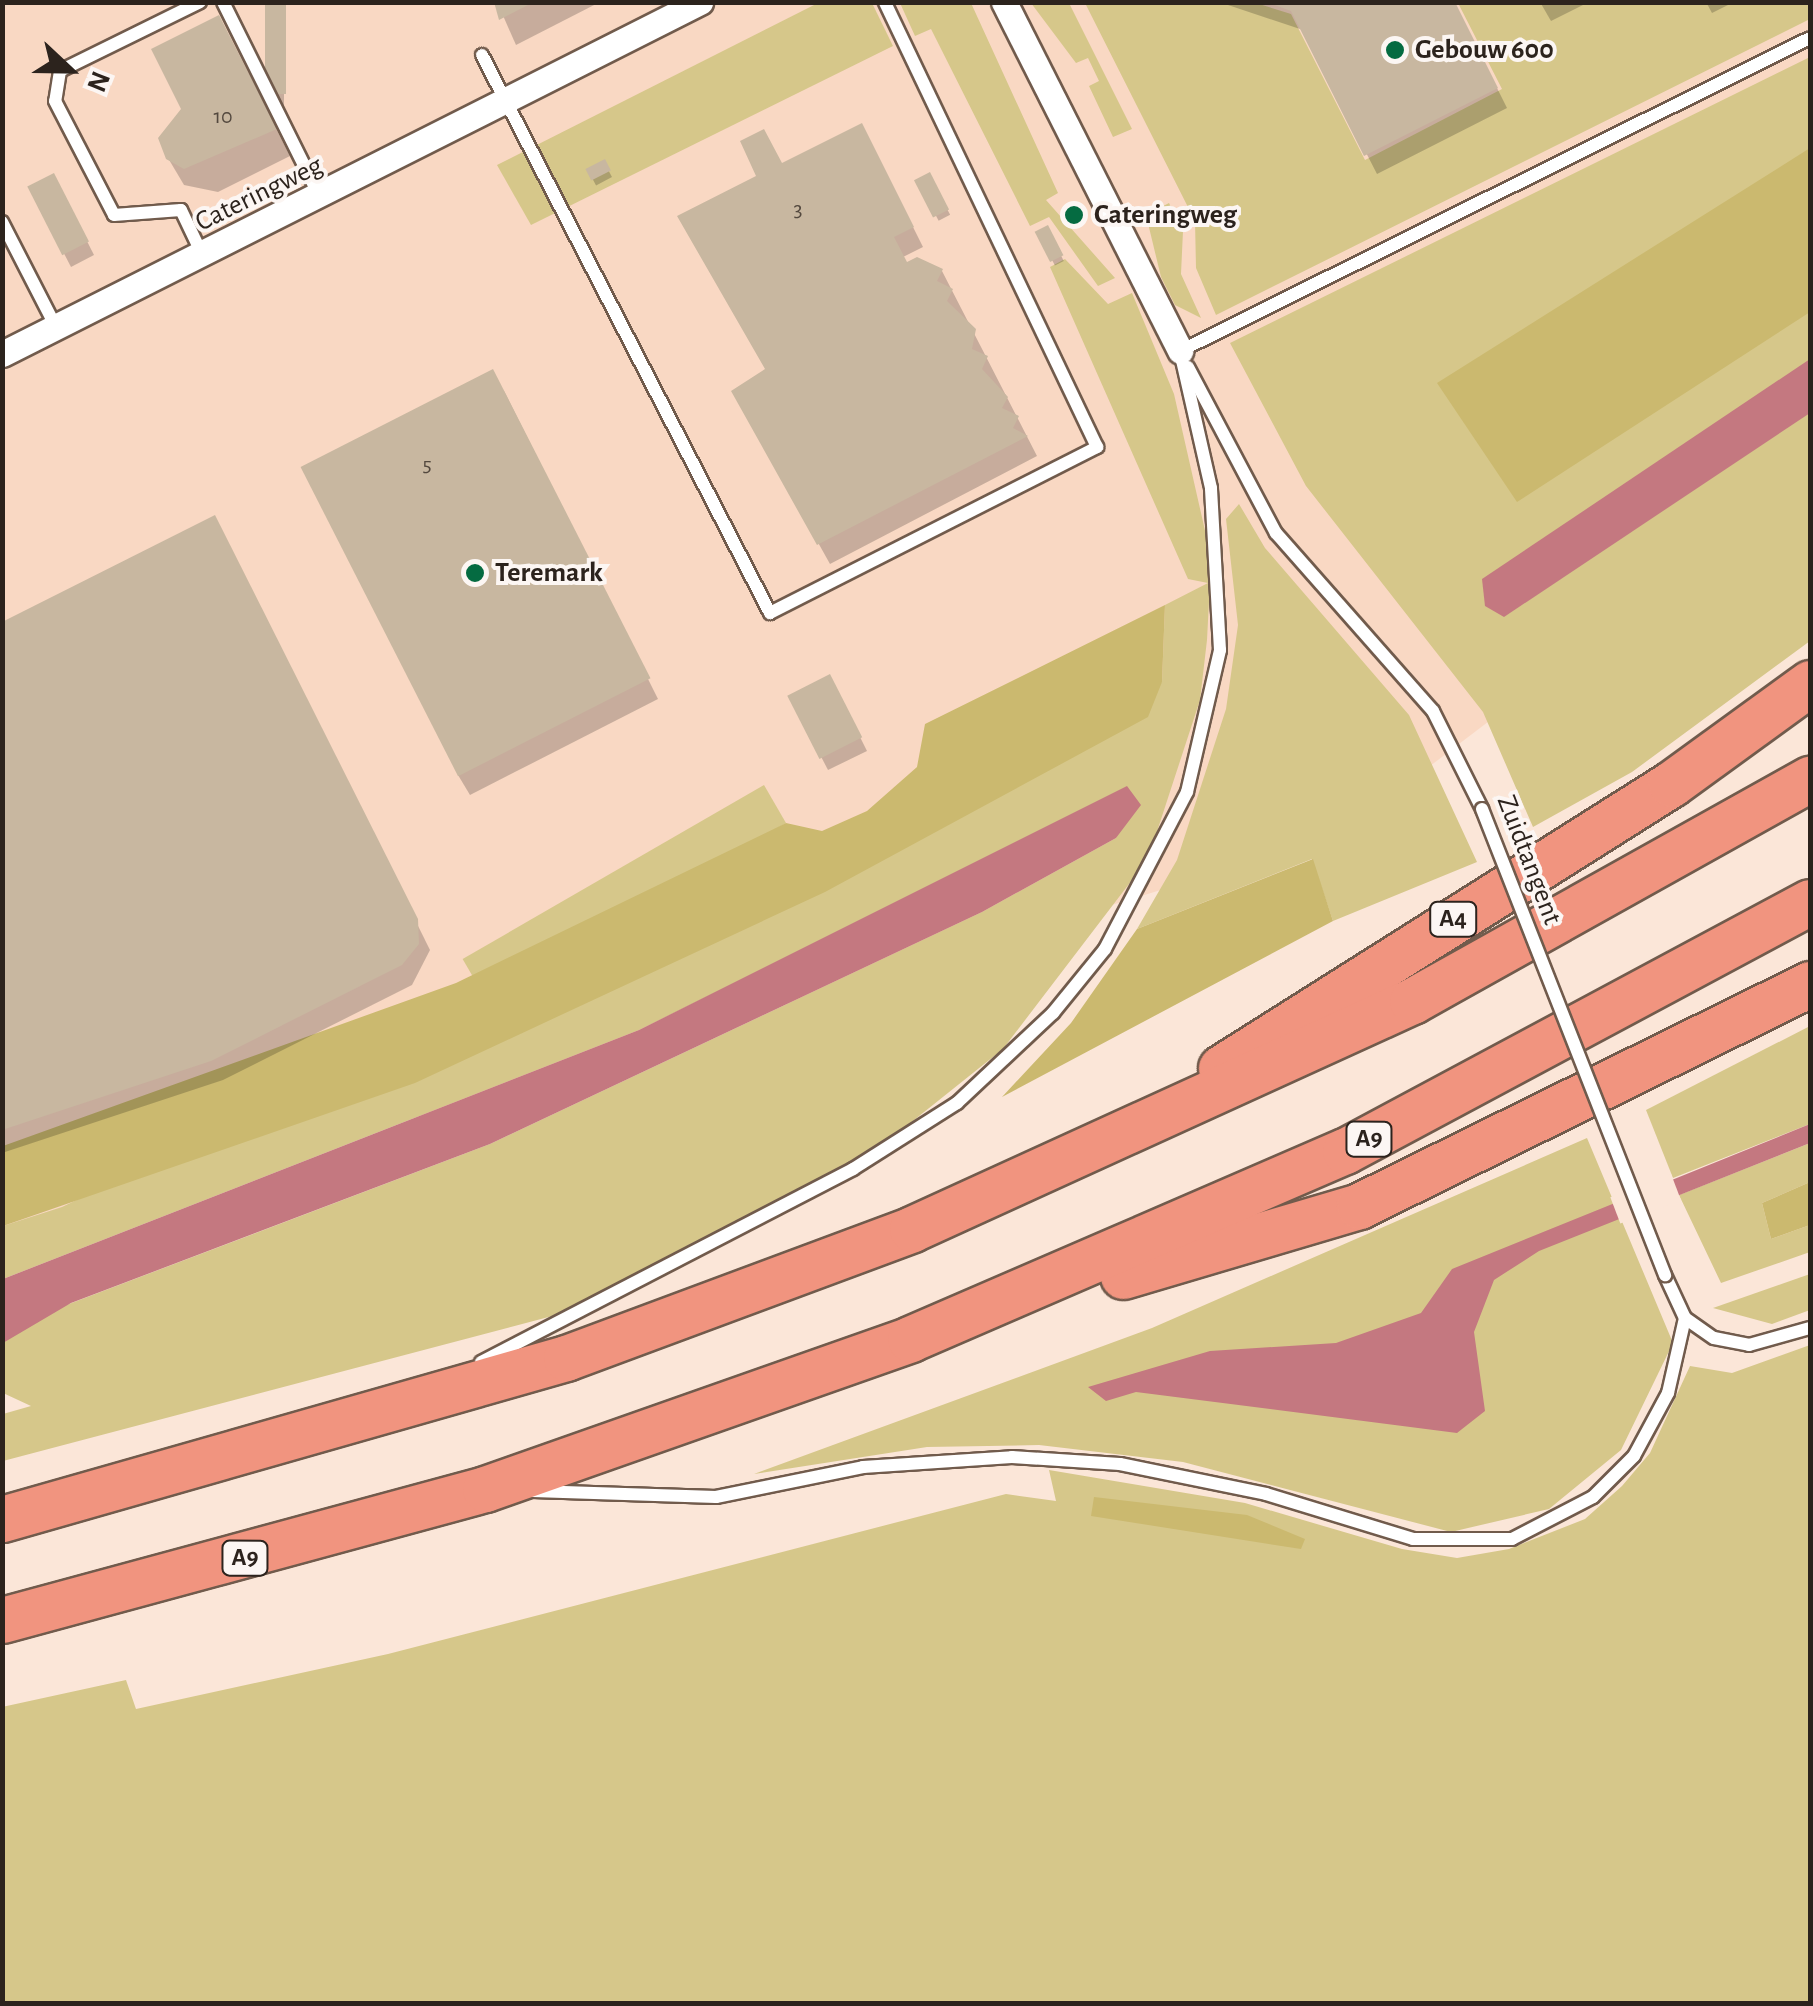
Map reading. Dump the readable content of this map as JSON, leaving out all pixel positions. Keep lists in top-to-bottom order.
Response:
{
  "streets": {
    "highway": ["A4", "A9"],
    "street": ["Cateringweg"],
    "lane": ["Zuidtangent"]
  },
  "crossings": [
    ["Zuidtangent", "A9"]
  ],
  "places": ["Gebouw 600", "Cateringweg", "Teremark"],
  "house_numbers": ["10", "3", "5"],
  "north": "right"
}
